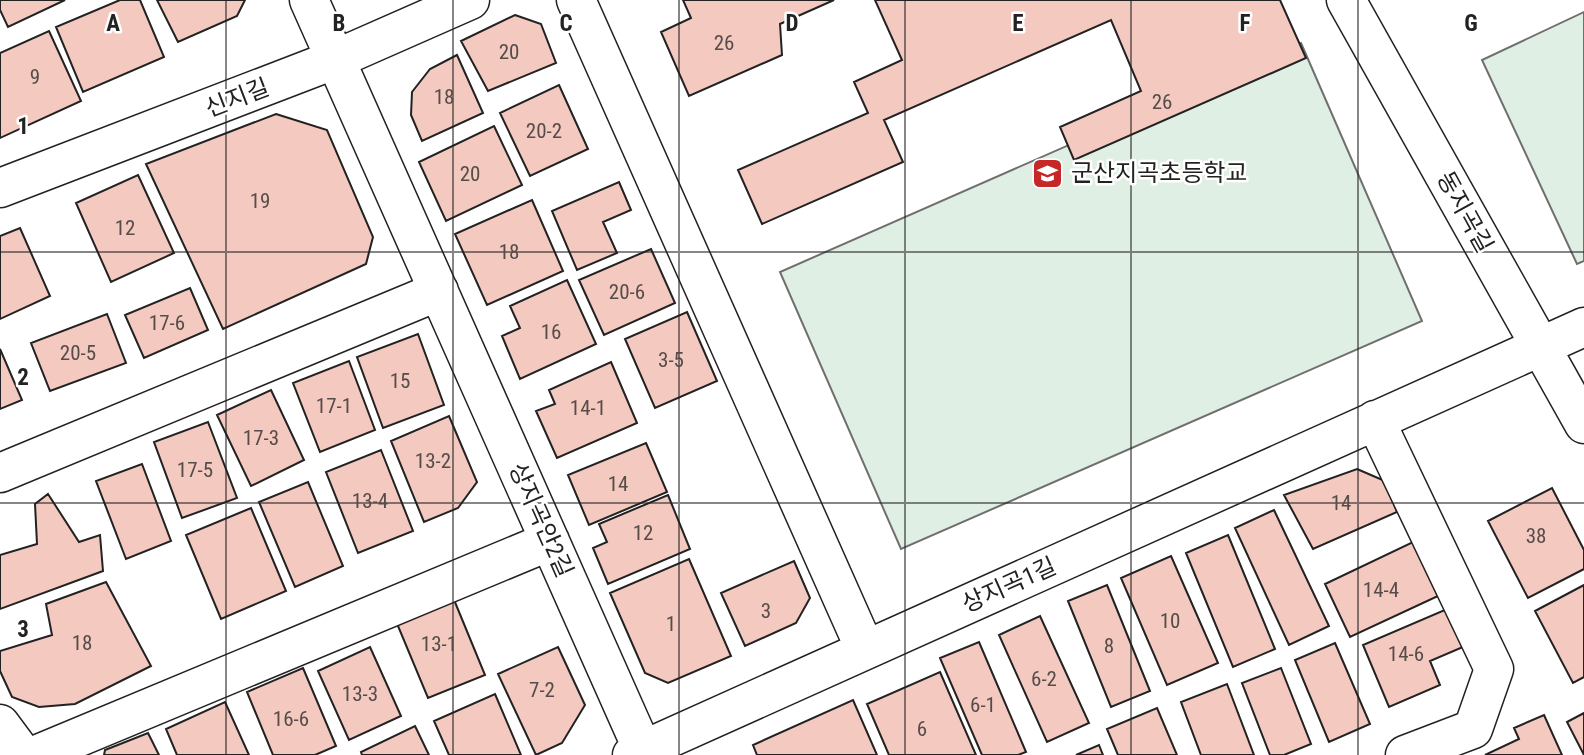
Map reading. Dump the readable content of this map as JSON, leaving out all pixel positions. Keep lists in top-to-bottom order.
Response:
{
  "streets": {
    "street": [
      "신지길",
      "동지곡길",
      "상지곡안2길",
      "상지곡1길"
    ]
  },
  "crossings": [
    ["신지길", "상지곡안2길"],
    ["동지곡길", "상지곡1길"],
    ["상지곡안2길", "상지곡1길"]
  ],
  "places": {
    "school or university": ["군산지곡초등학교"]
  },
  "house_numbers": [
    "26",
    "20",
    "9",
    "18",
    "26",
    "20-2",
    "20",
    "19",
    "12",
    "18",
    "20-6",
    "17-6",
    "16",
    "20-5",
    "3-5",
    "15",
    "17-1",
    "14-1",
    "17-3",
    "13-2",
    "17-5",
    "14",
    "13-4",
    "14",
    "12",
    "38",
    "14-4",
    "3",
    "10",
    "1",
    "18",
    "13-1",
    "8",
    "14-6",
    "6-2",
    "7-2",
    "13-3",
    "6-1",
    "16-6",
    "6"
  ],
  "grid": {
    "columns": [
      "A",
      "B",
      "C",
      "D",
      "E",
      "F",
      "G"
    ],
    "rows": ["1", "2", "3"]
  }
}
